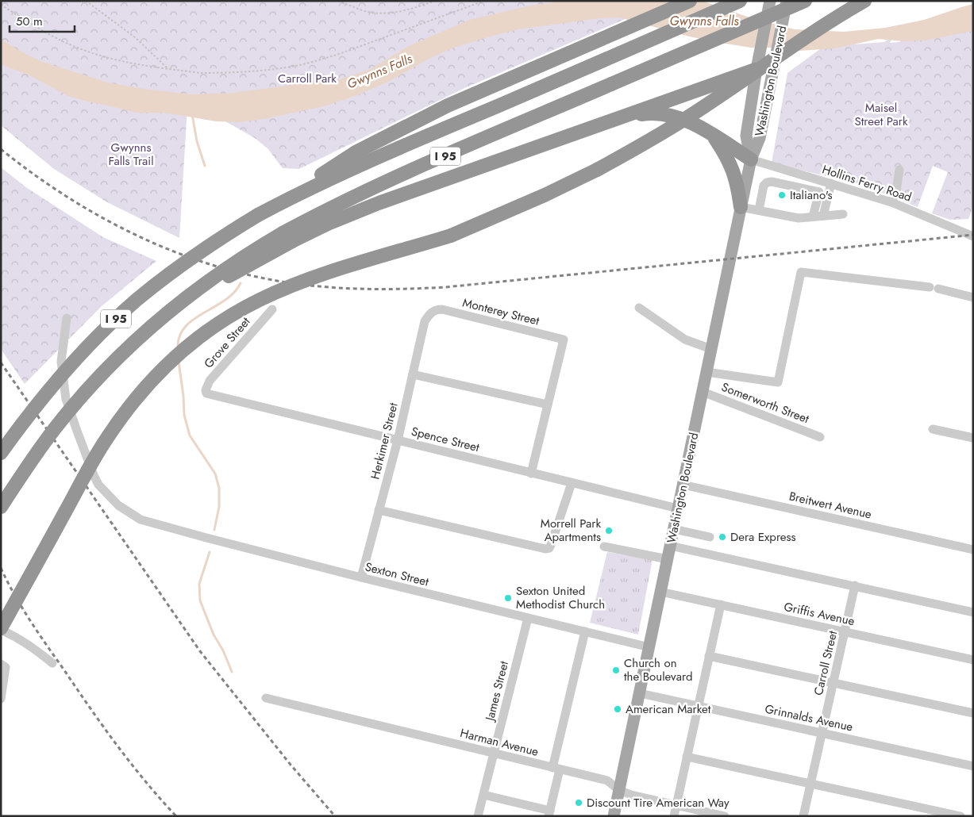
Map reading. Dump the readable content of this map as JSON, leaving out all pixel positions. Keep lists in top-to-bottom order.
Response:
{
  "streets": {
    "highway": ["I 95"],
    "main road": ["Washington Boulevard"],
    "street": [
      "Hollins Ferry Road",
      "Monterey Street",
      "Grove Street",
      "Somerworth Street",
      "Spence Street",
      "Herkimer Street",
      "Breitwert Avenue",
      "Sexton Street",
      "Griffis Avenue",
      "Carroll Street",
      "James Street",
      "Grinnalds Avenue",
      "Harman Avenue"
    ]
  },
  "crossings": [
    ["Washington Boulevard", "Hollins Ferry Road"],
    ["Washington Boulevard", "Somerworth Street"],
    ["Washington Boulevard", "Spence Street"],
    ["Washington Boulevard", "Breitwert Avenue"],
    ["Washington Boulevard", "Sexton Street"],
    ["Washington Boulevard", "Griffis Avenue"],
    ["Washington Boulevard", "Grinnalds Avenue"],
    ["Washington Boulevard", "Harman Avenue"],
    ["Monterey Street", "Herkimer Street"],
    ["Grove Street", "Spence Street"],
    ["Spence Street", "Herkimer Street"],
    ["Herkimer Street", "Sexton Street"],
    ["Sexton Street", "James Street"],
    ["Griffis Avenue", "Carroll Street"],
    ["Carroll Street", "Grinnalds Avenue"],
    ["James Street", "Harman Avenue"]
  ],
  "water": ["Gwynns Falls"],
  "parks": ["Carroll Park", "Maisel Street Park", "Gwynns Falls Trail"],
  "places": [
    "Italiano's",
    "Morrell Park Apartments",
    "Dera Express",
    "Sexton United Methodist Church",
    "Church on the Boulevard",
    "American Market",
    "Discount Tire American Way"
  ],
  "scale_bar": "50 m"
}
